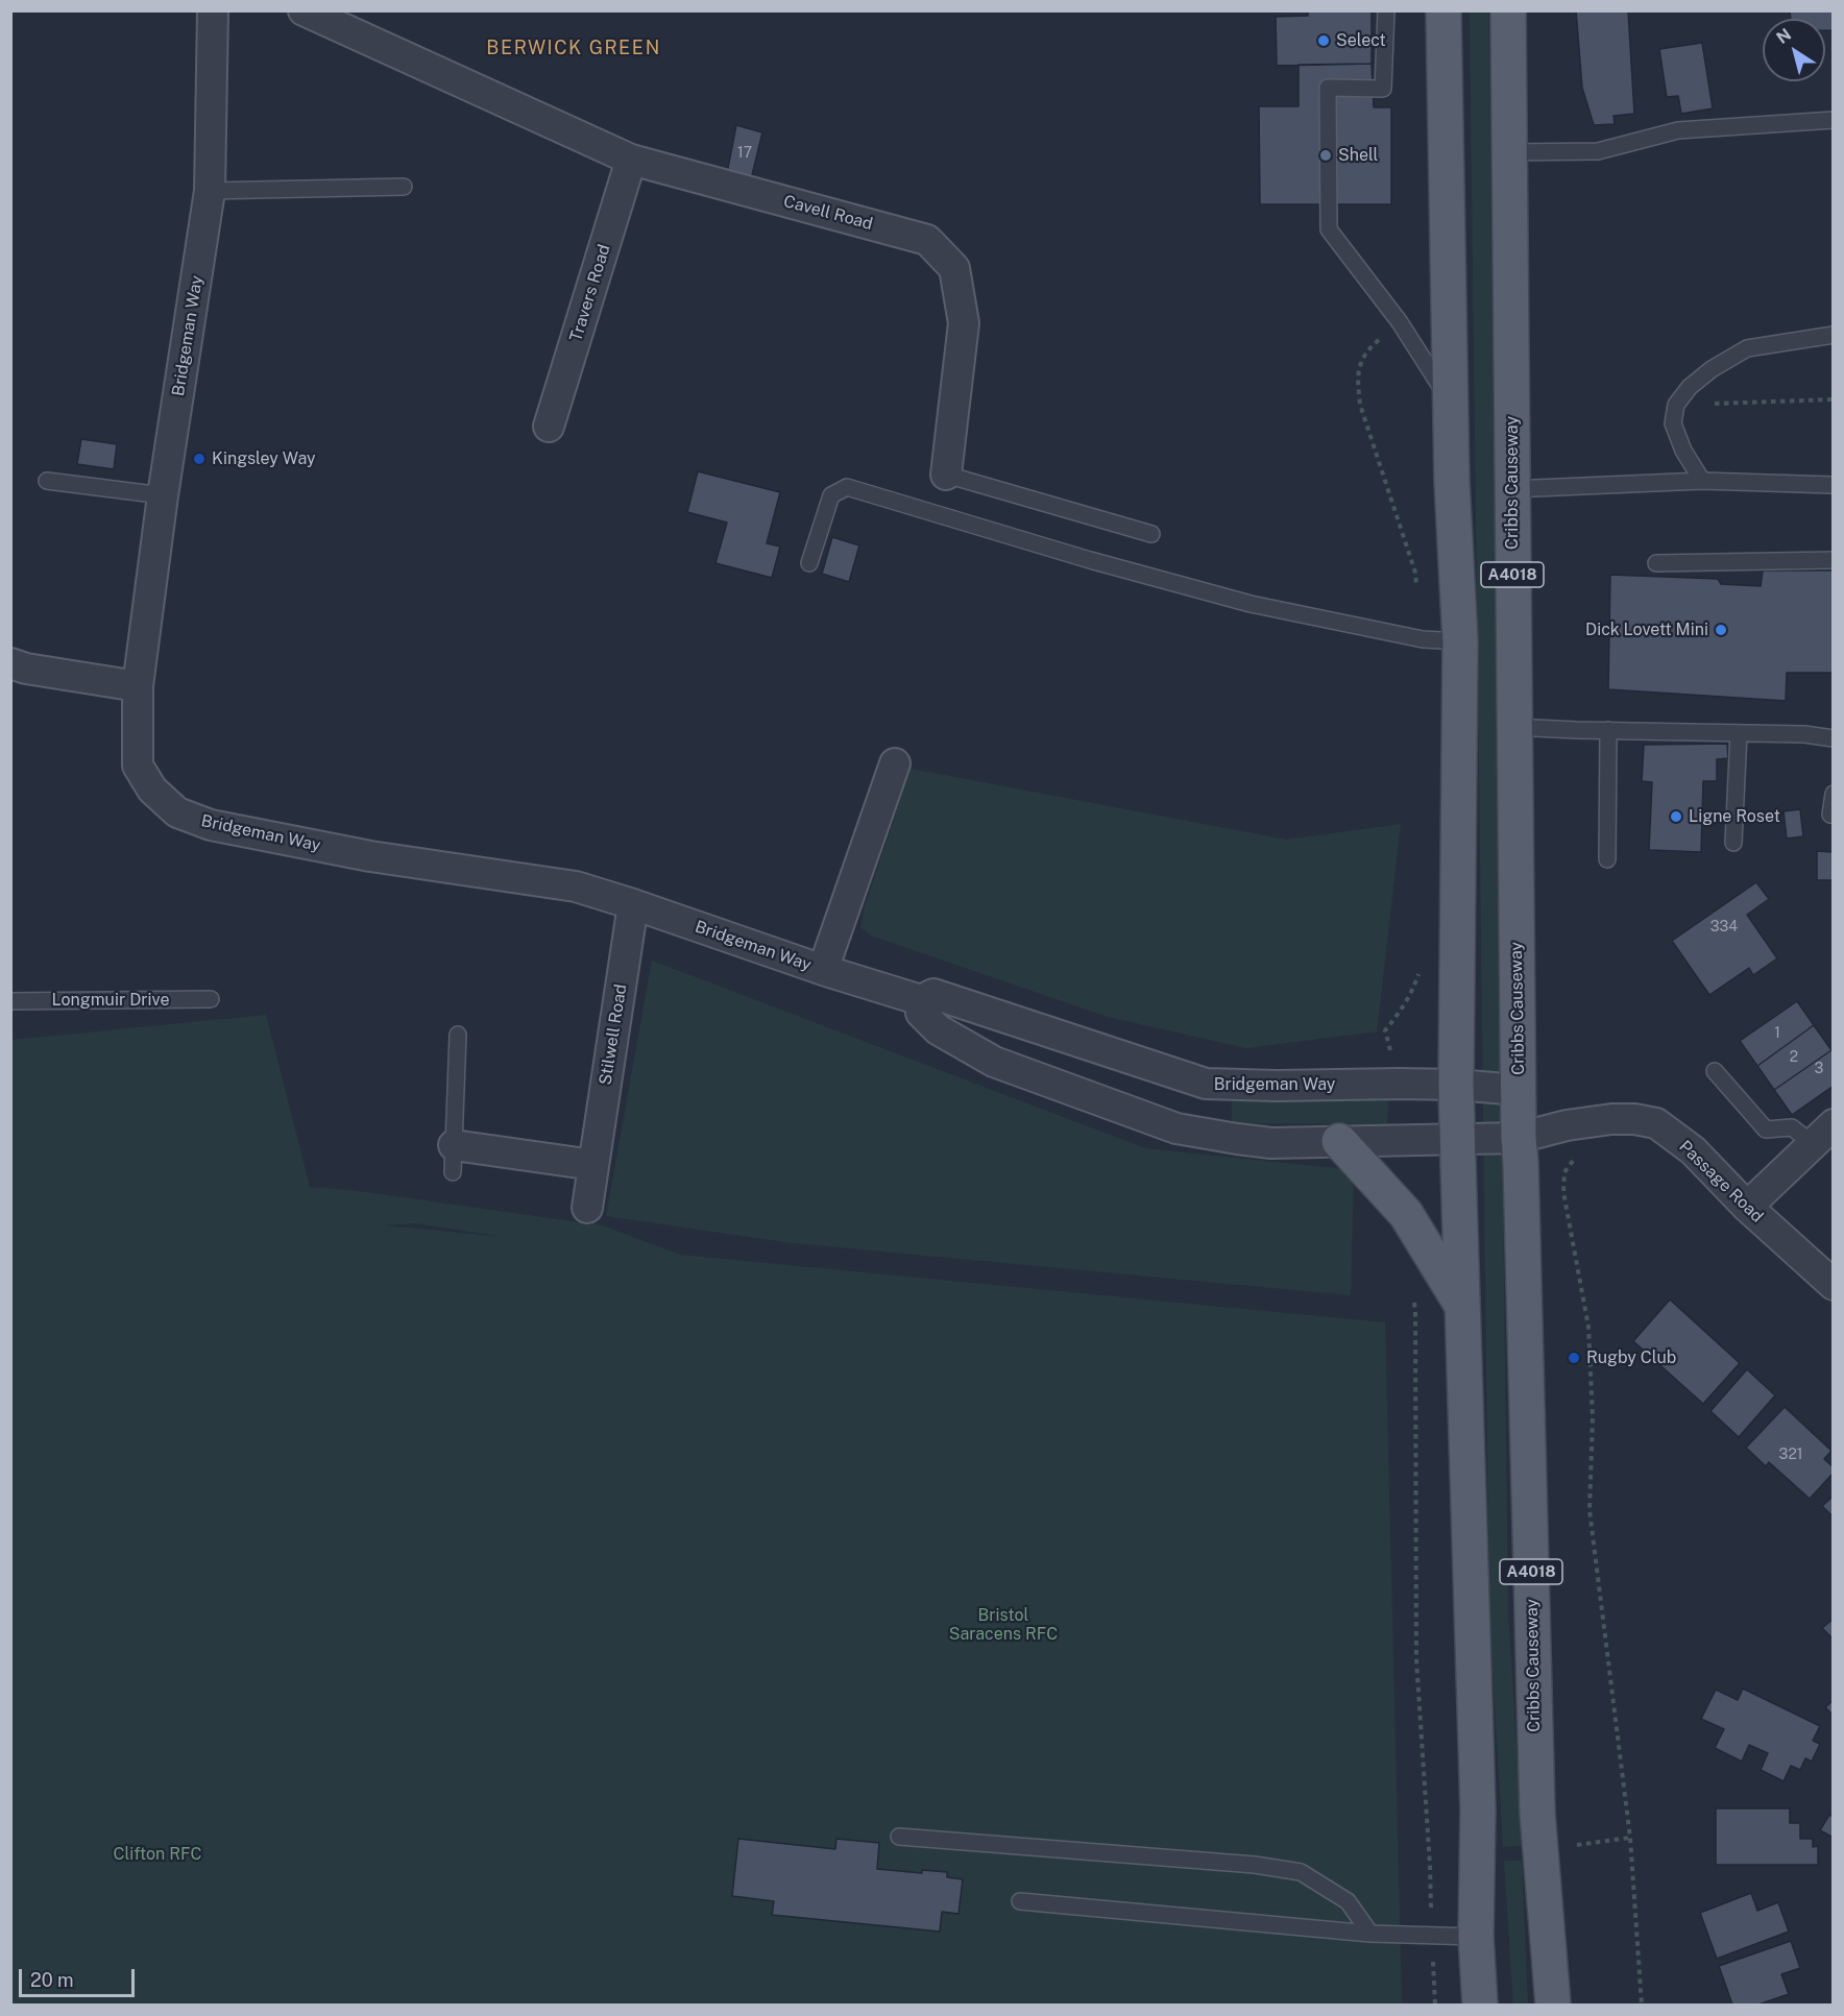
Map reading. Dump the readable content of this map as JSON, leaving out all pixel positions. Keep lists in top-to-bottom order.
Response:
{
  "streets": {
    "main road": ["Cribbs Causeway", "A4018"],
    "street": [
      "Cavell Road",
      "Travers Road",
      "Bridgeman Way",
      "Stilwell Road",
      "Passage Road"
    ],
    "lane": ["Longmuir Drive"]
  },
  "crossings": [
    ["Cavell Road", "Travers Road"],
    ["Bridgeman Way", "Cribbs Causeway"],
    ["Bridgeman Way", "A4018"],
    ["Bridgeman Way", "Stilwell Road"],
    ["Cribbs Causeway", "Passage Road"],
    ["A4018", "Passage Road"]
  ],
  "districts": ["BERWICK GREEN"],
  "parks": ["Bristol Saracens RFC", "Clifton RFC"],
  "places": [
    "Select",
    "Shell",
    "Kingsley Way",
    "Dick Lovett Mini",
    "Ligne Roset",
    "Rugby Club"
  ],
  "house_numbers": [
    "17",
    "334",
    "1",
    "2",
    "3",
    "321"
  ],
  "scale_bar": "20 m",
  "north": "top left"
}
